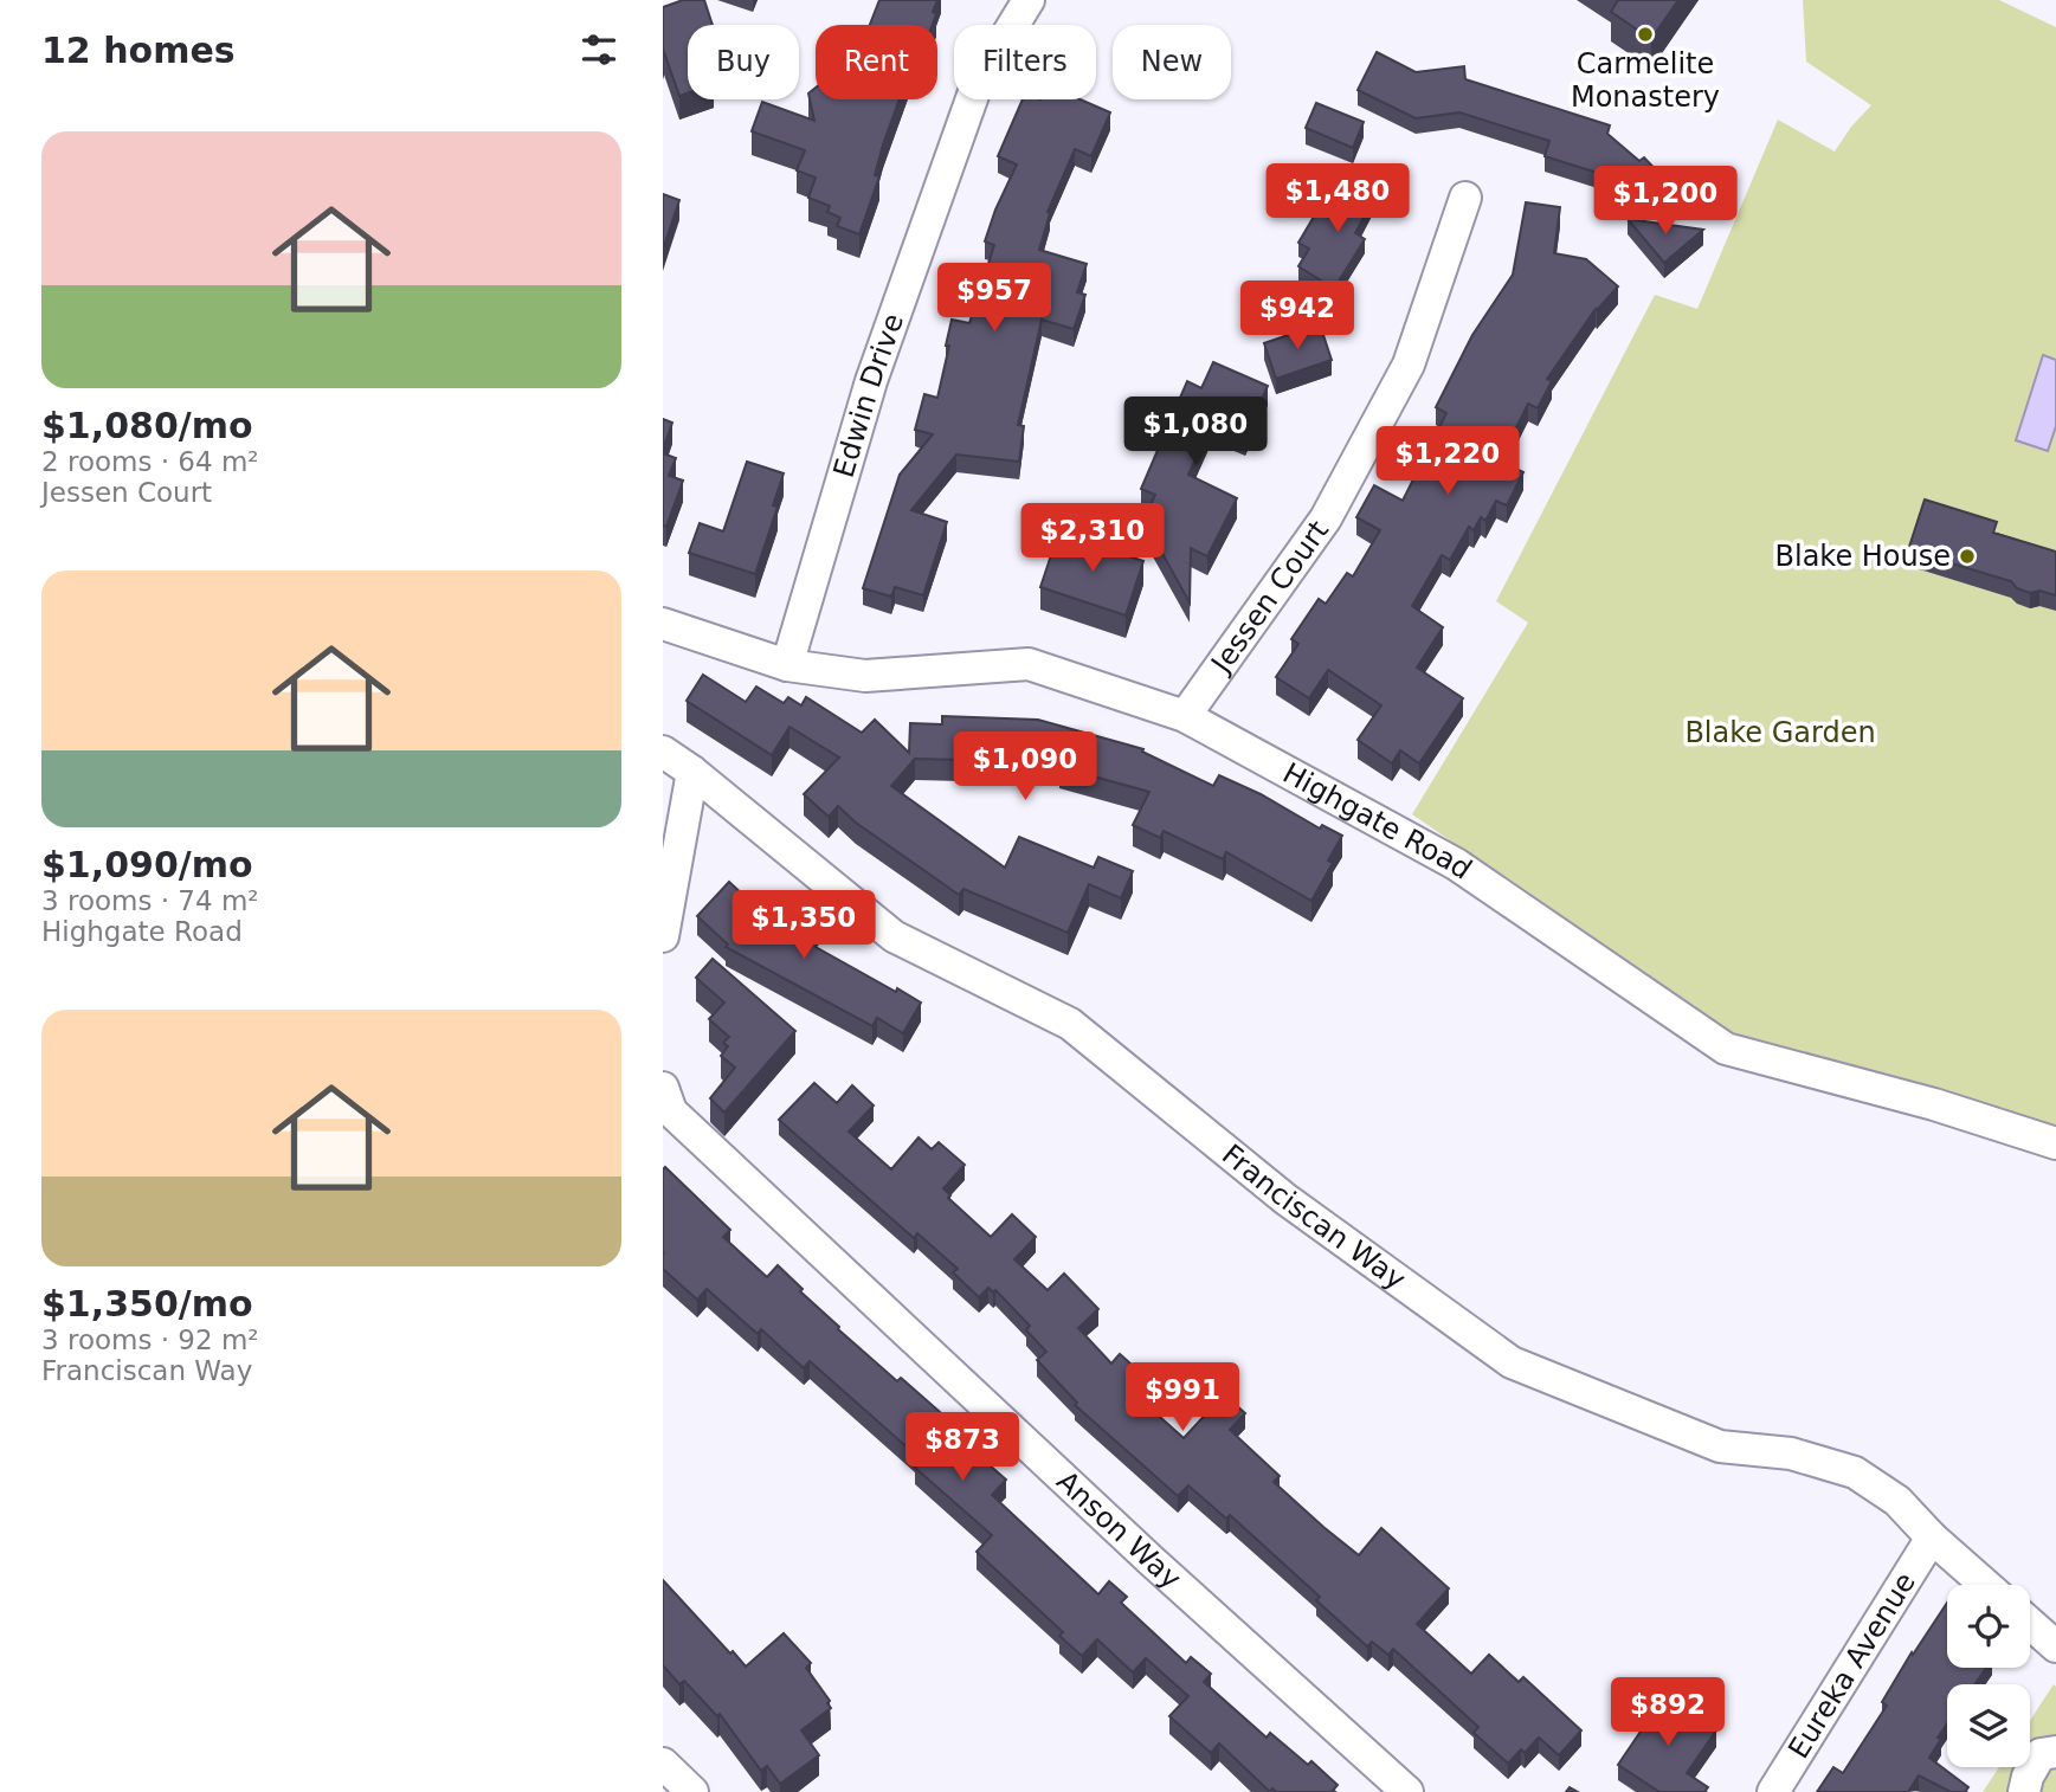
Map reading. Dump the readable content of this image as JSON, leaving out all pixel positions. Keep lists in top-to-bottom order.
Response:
{
  "streets": {
    "street": [
      "Edwin Drive",
      "Jessen Court",
      "Highgate Road",
      "Franciscan Way",
      "Anson Way",
      "Eureka Avenue"
    ]
  },
  "crossings": [
    ["Edwin Drive", "Highgate Road"],
    ["Jessen Court", "Highgate Road"],
    ["Franciscan Way", "Eureka Avenue"]
  ],
  "parks": ["Blake Garden"],
  "places": ["Carmelite Monastery", "Blake House"],
  "page": {
    "heading": "12 homes",
    "chip": [
      "Buy",
      "Rent",
      "Filters",
      "New"
    ],
    "list": [
      {
        "name": "$1,080/mo",
        "note": "2 rooms · 64 m² · Jessen Court"
      },
      {
        "name": "$1,090/mo",
        "note": "3 rooms · 74 m² · Highgate Road"
      },
      {
        "name": "$1,350/mo",
        "note": "3 rooms · 92 m² · Franciscan Way"
      }
    ],
    "price": [
      "$1,480",
      "$1,200",
      "$957",
      "$942",
      "$1,080",
      "$1,220",
      "$2,310",
      "$1,090",
      "$1,350",
      "$991",
      "$873",
      "$892"
    ]
  }
}
